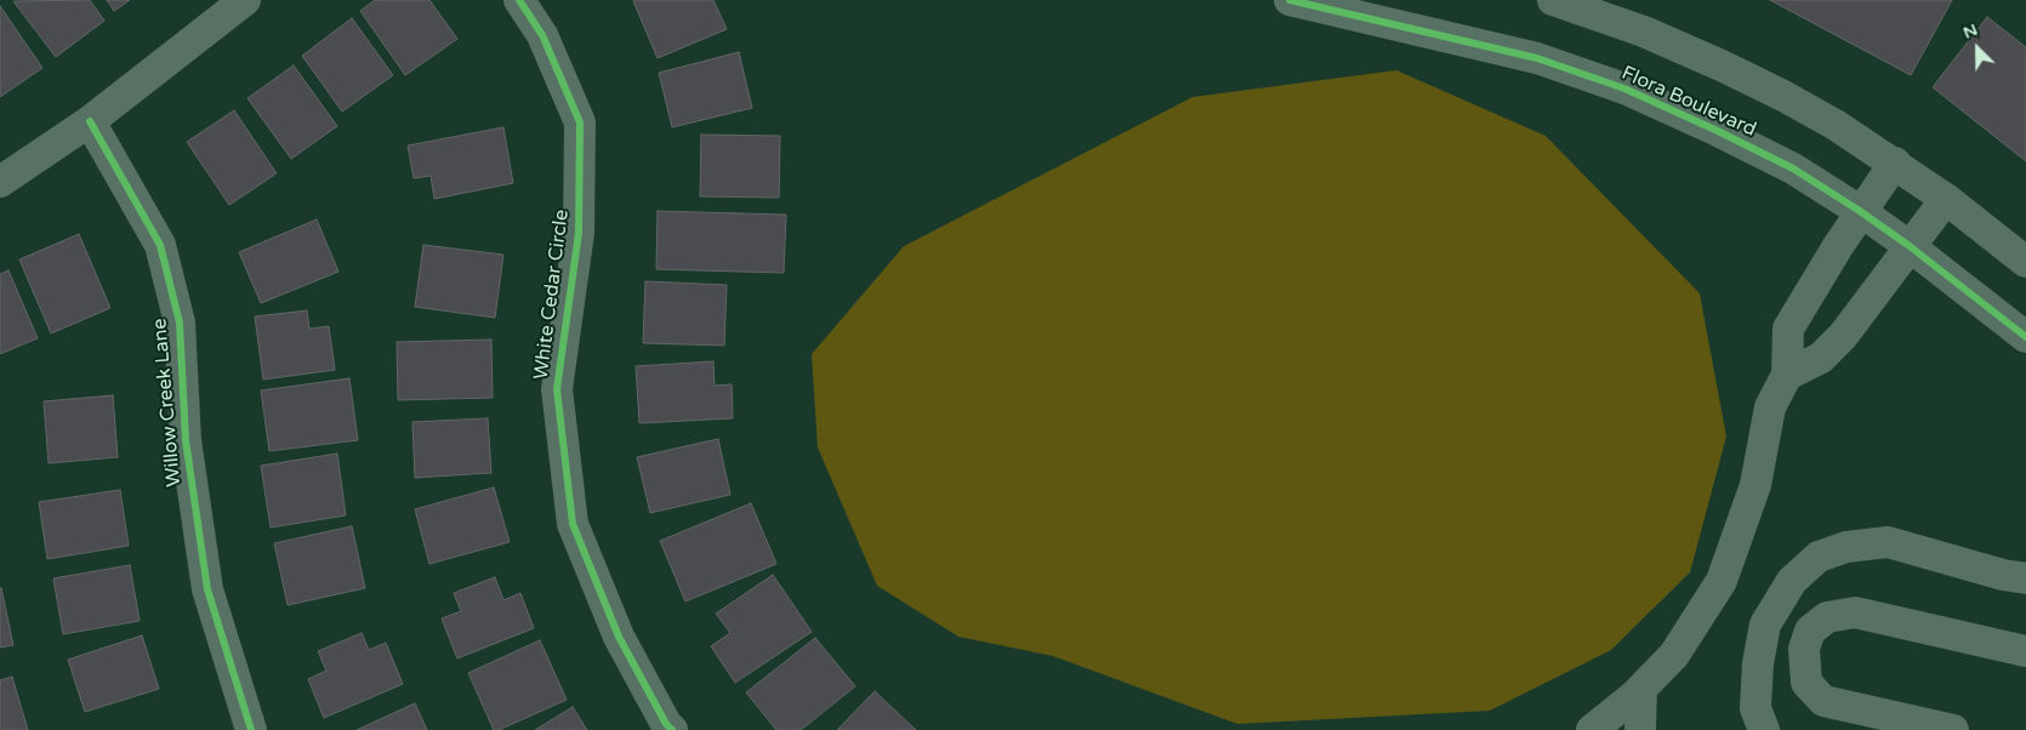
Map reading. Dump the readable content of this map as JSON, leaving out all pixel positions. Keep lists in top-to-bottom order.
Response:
{
  "streets": {
    "street": ["Flora Boulevard", "White Cedar Circle", "Willow Creek Lane"]
  },
  "north": "top left"
}
